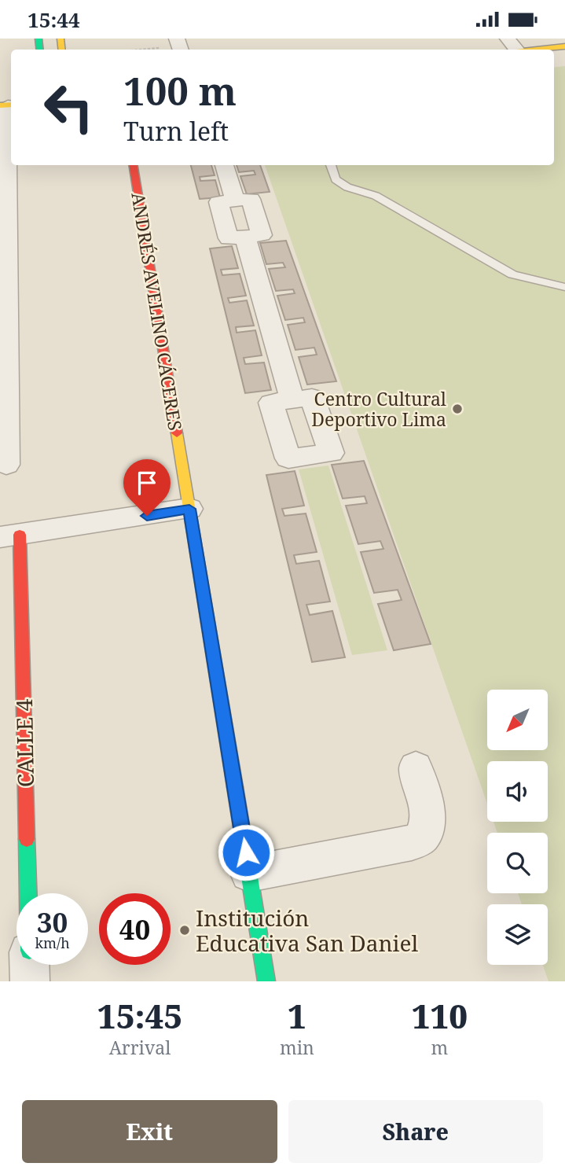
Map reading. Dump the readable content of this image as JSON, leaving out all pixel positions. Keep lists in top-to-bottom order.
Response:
{
  "streets": {
    "street": ["ANDRÉS AVELINO CÁCERES", "CALLE 4"]
  },
  "places": ["Centro Cultural Deportivo Lima", "Institución Educativa San Daniel"],
  "north": "bottom left",
  "page": {
    "status": "15:44",
    "turn": ["100 m", "Turn left"],
    "speed": "30 km/h",
    "limit": "40",
    "eta": [
      "15:45",
      "Arrival",
      "1",
      "min",
      "110",
      "m"
    ],
    "buttons": ["Exit", "Share"]
  }
}
